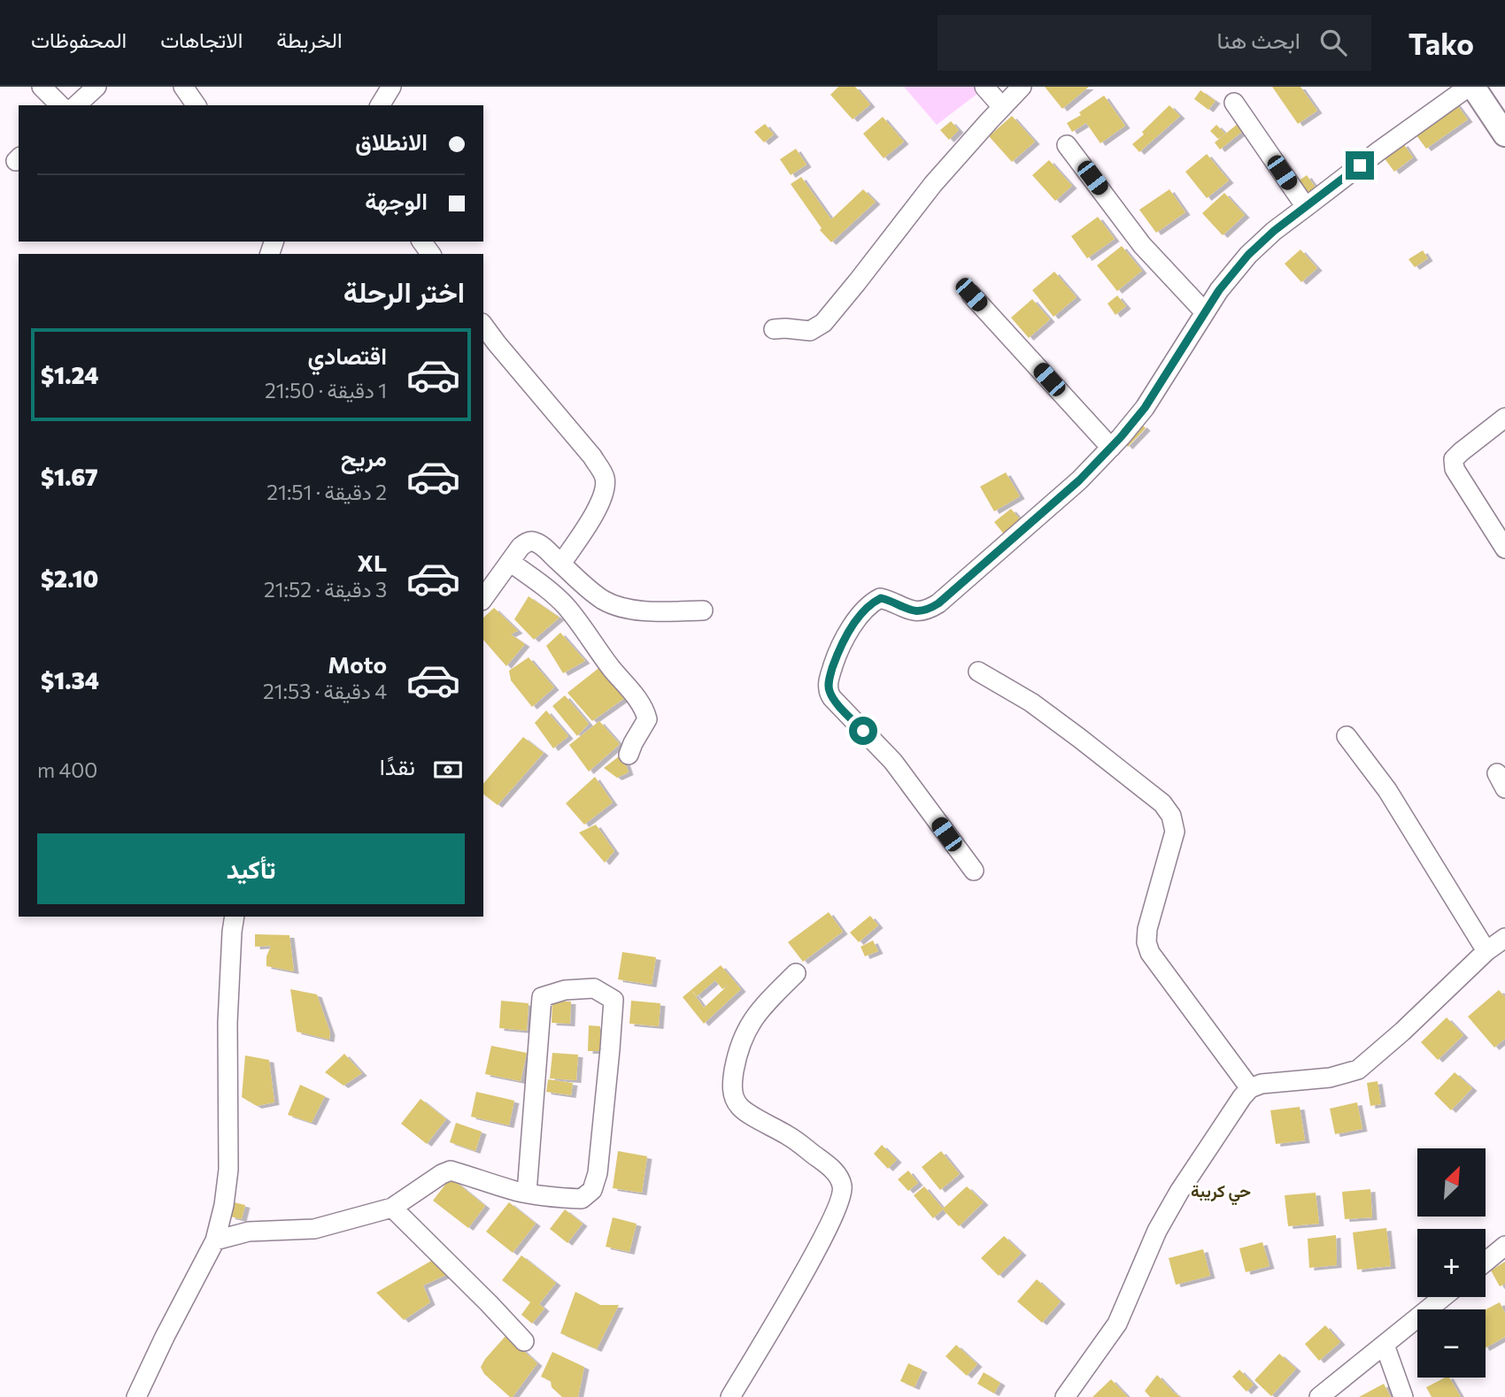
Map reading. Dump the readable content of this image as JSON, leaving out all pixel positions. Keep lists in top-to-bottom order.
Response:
{
  "districts": ["حي كريبة"],
  "north": "top right",
  "page": {
    "header": "Tako",
    "search": "ابحث هنا",
    "nav": ["الخريطة", "الاتجاهات", "المحفوظات"],
    "banner": ["الانطلاق", "الوجهة"],
    "heading": "اختر الرحلة",
    "list": [
      {
        "name": "اقتصادي",
        "note": "1 دقيقة · 21:50",
        "value": "$1.24"
      },
      {
        "name": "مريح",
        "note": "2 دقيقة · 21:51",
        "value": "$1.67"
      },
      {
        "name": "XL",
        "note": "3 دقيقة · 21:52",
        "value": "$2.10"
      },
      {
        "name": "Moto",
        "note": "4 دقيقة · 21:53",
        "value": "$1.34"
      }
    ],
    "pay": ["نقدًا", "400 m"],
    "buttons": "تأكيد",
    "map_buttons": ["+", "−"]
  }
}
